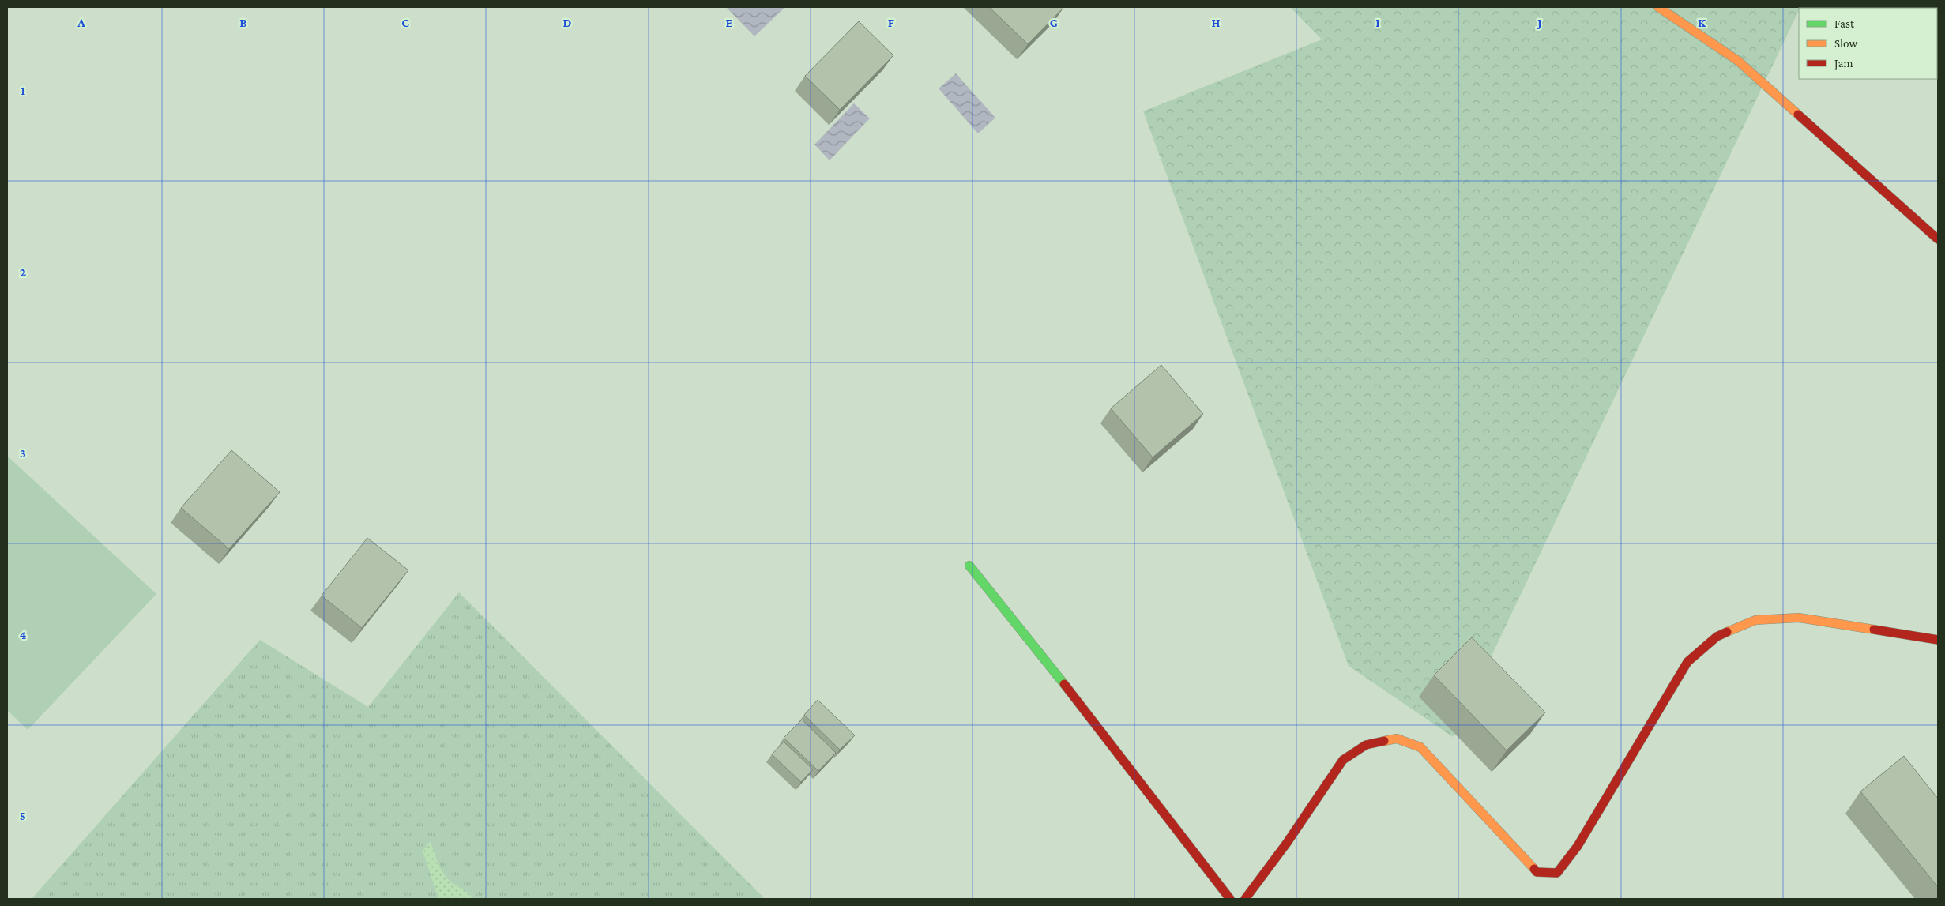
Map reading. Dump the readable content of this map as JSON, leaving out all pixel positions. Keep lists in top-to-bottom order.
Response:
{
  "legend": ["Fast", "Slow", "Jam"],
  "grid": {
    "columns": [
      "A",
      "B",
      "C",
      "D",
      "E",
      "F",
      "G",
      "H",
      "I",
      "J",
      "K"
    ],
    "rows": [
      "1",
      "2",
      "3",
      "4",
      "5"
    ]
  }
}
